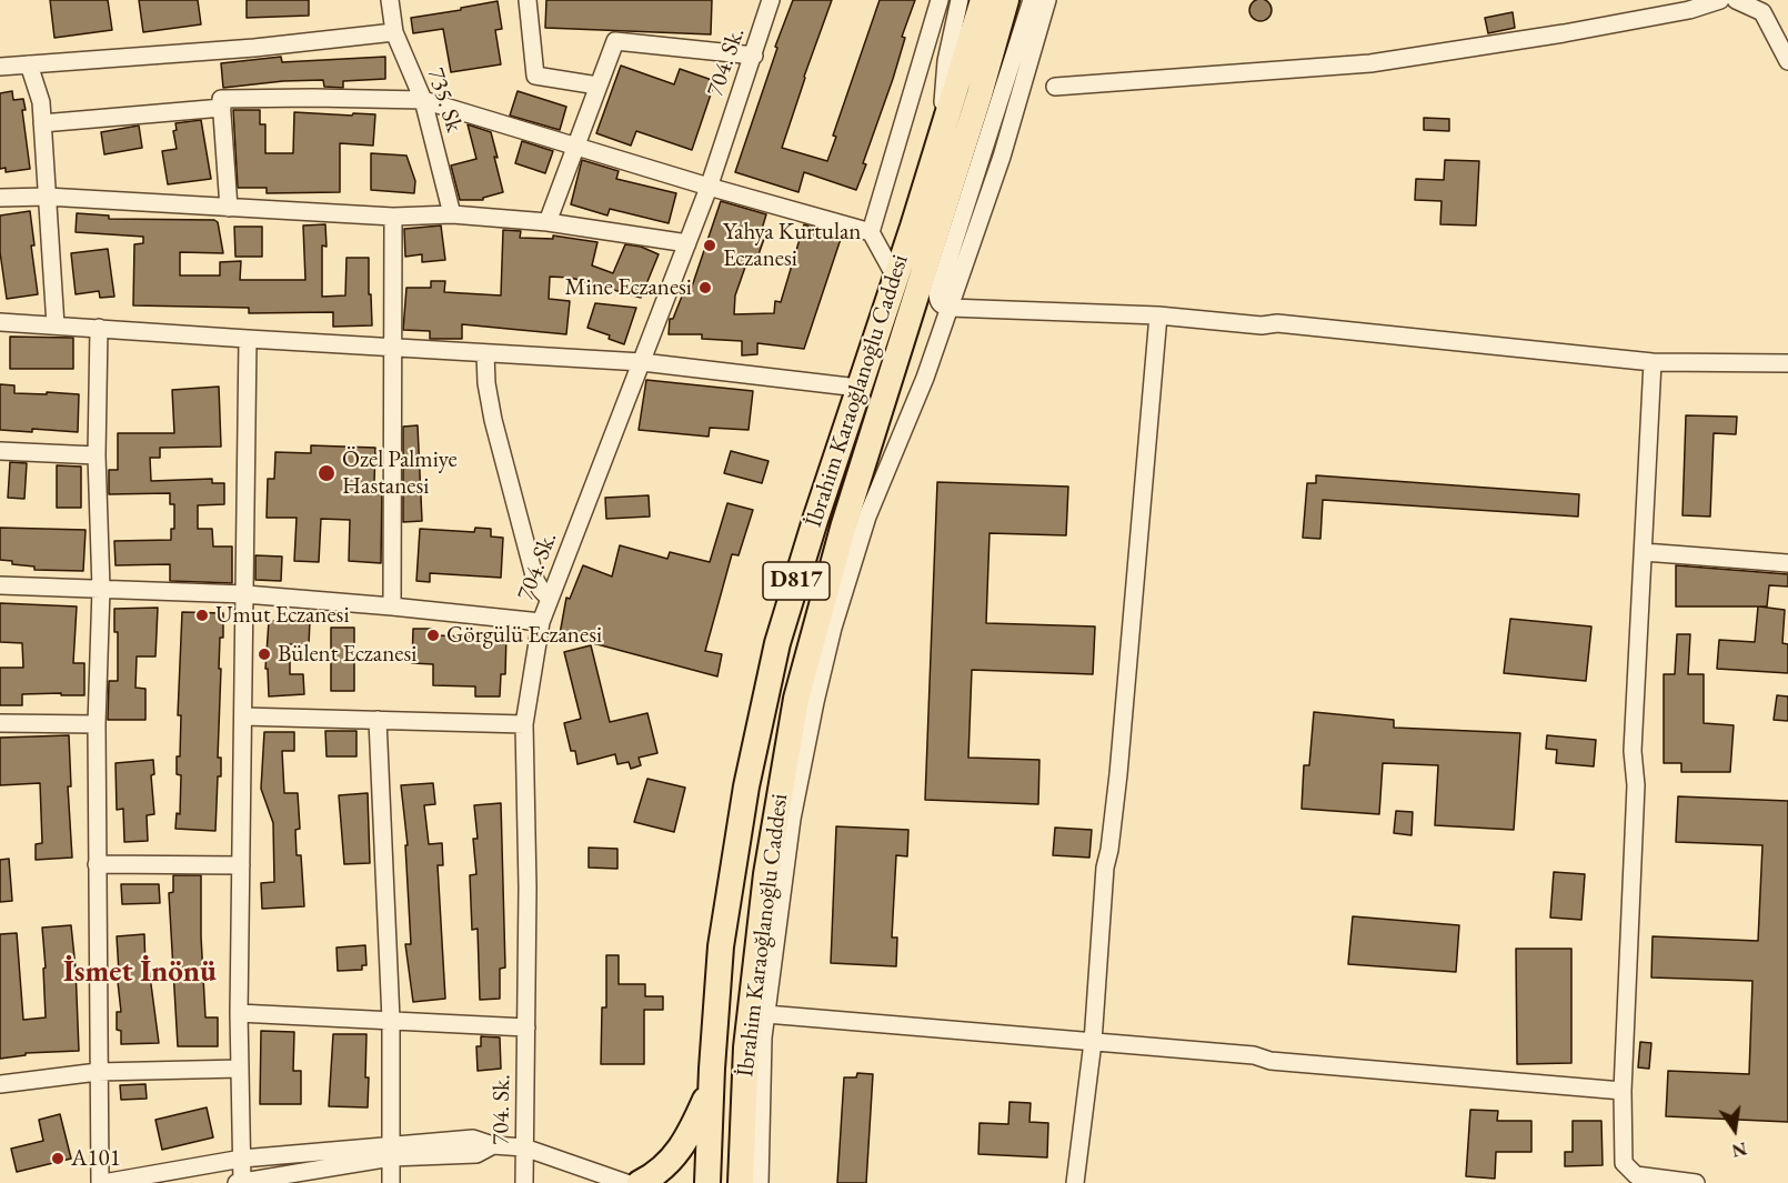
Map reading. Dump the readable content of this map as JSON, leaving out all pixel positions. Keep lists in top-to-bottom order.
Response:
{
  "streets": {
    "highway": ["İbrahim Karaoğlanoğlu Caddesi", "D817"],
    "street": ["704. Sk.", "735. Sk"]
  },
  "districts": ["İsmet İnönü"],
  "places": [
    "Yahya Kurtulan Eczanesi",
    "Mine Eczanesi",
    "Özel Palmiye Hastanesi",
    "Umut Eczanesi",
    "Görgülü Eczanesi",
    "Bülent Eczanesi",
    "A101"
  ],
  "north": "bottom"
}
